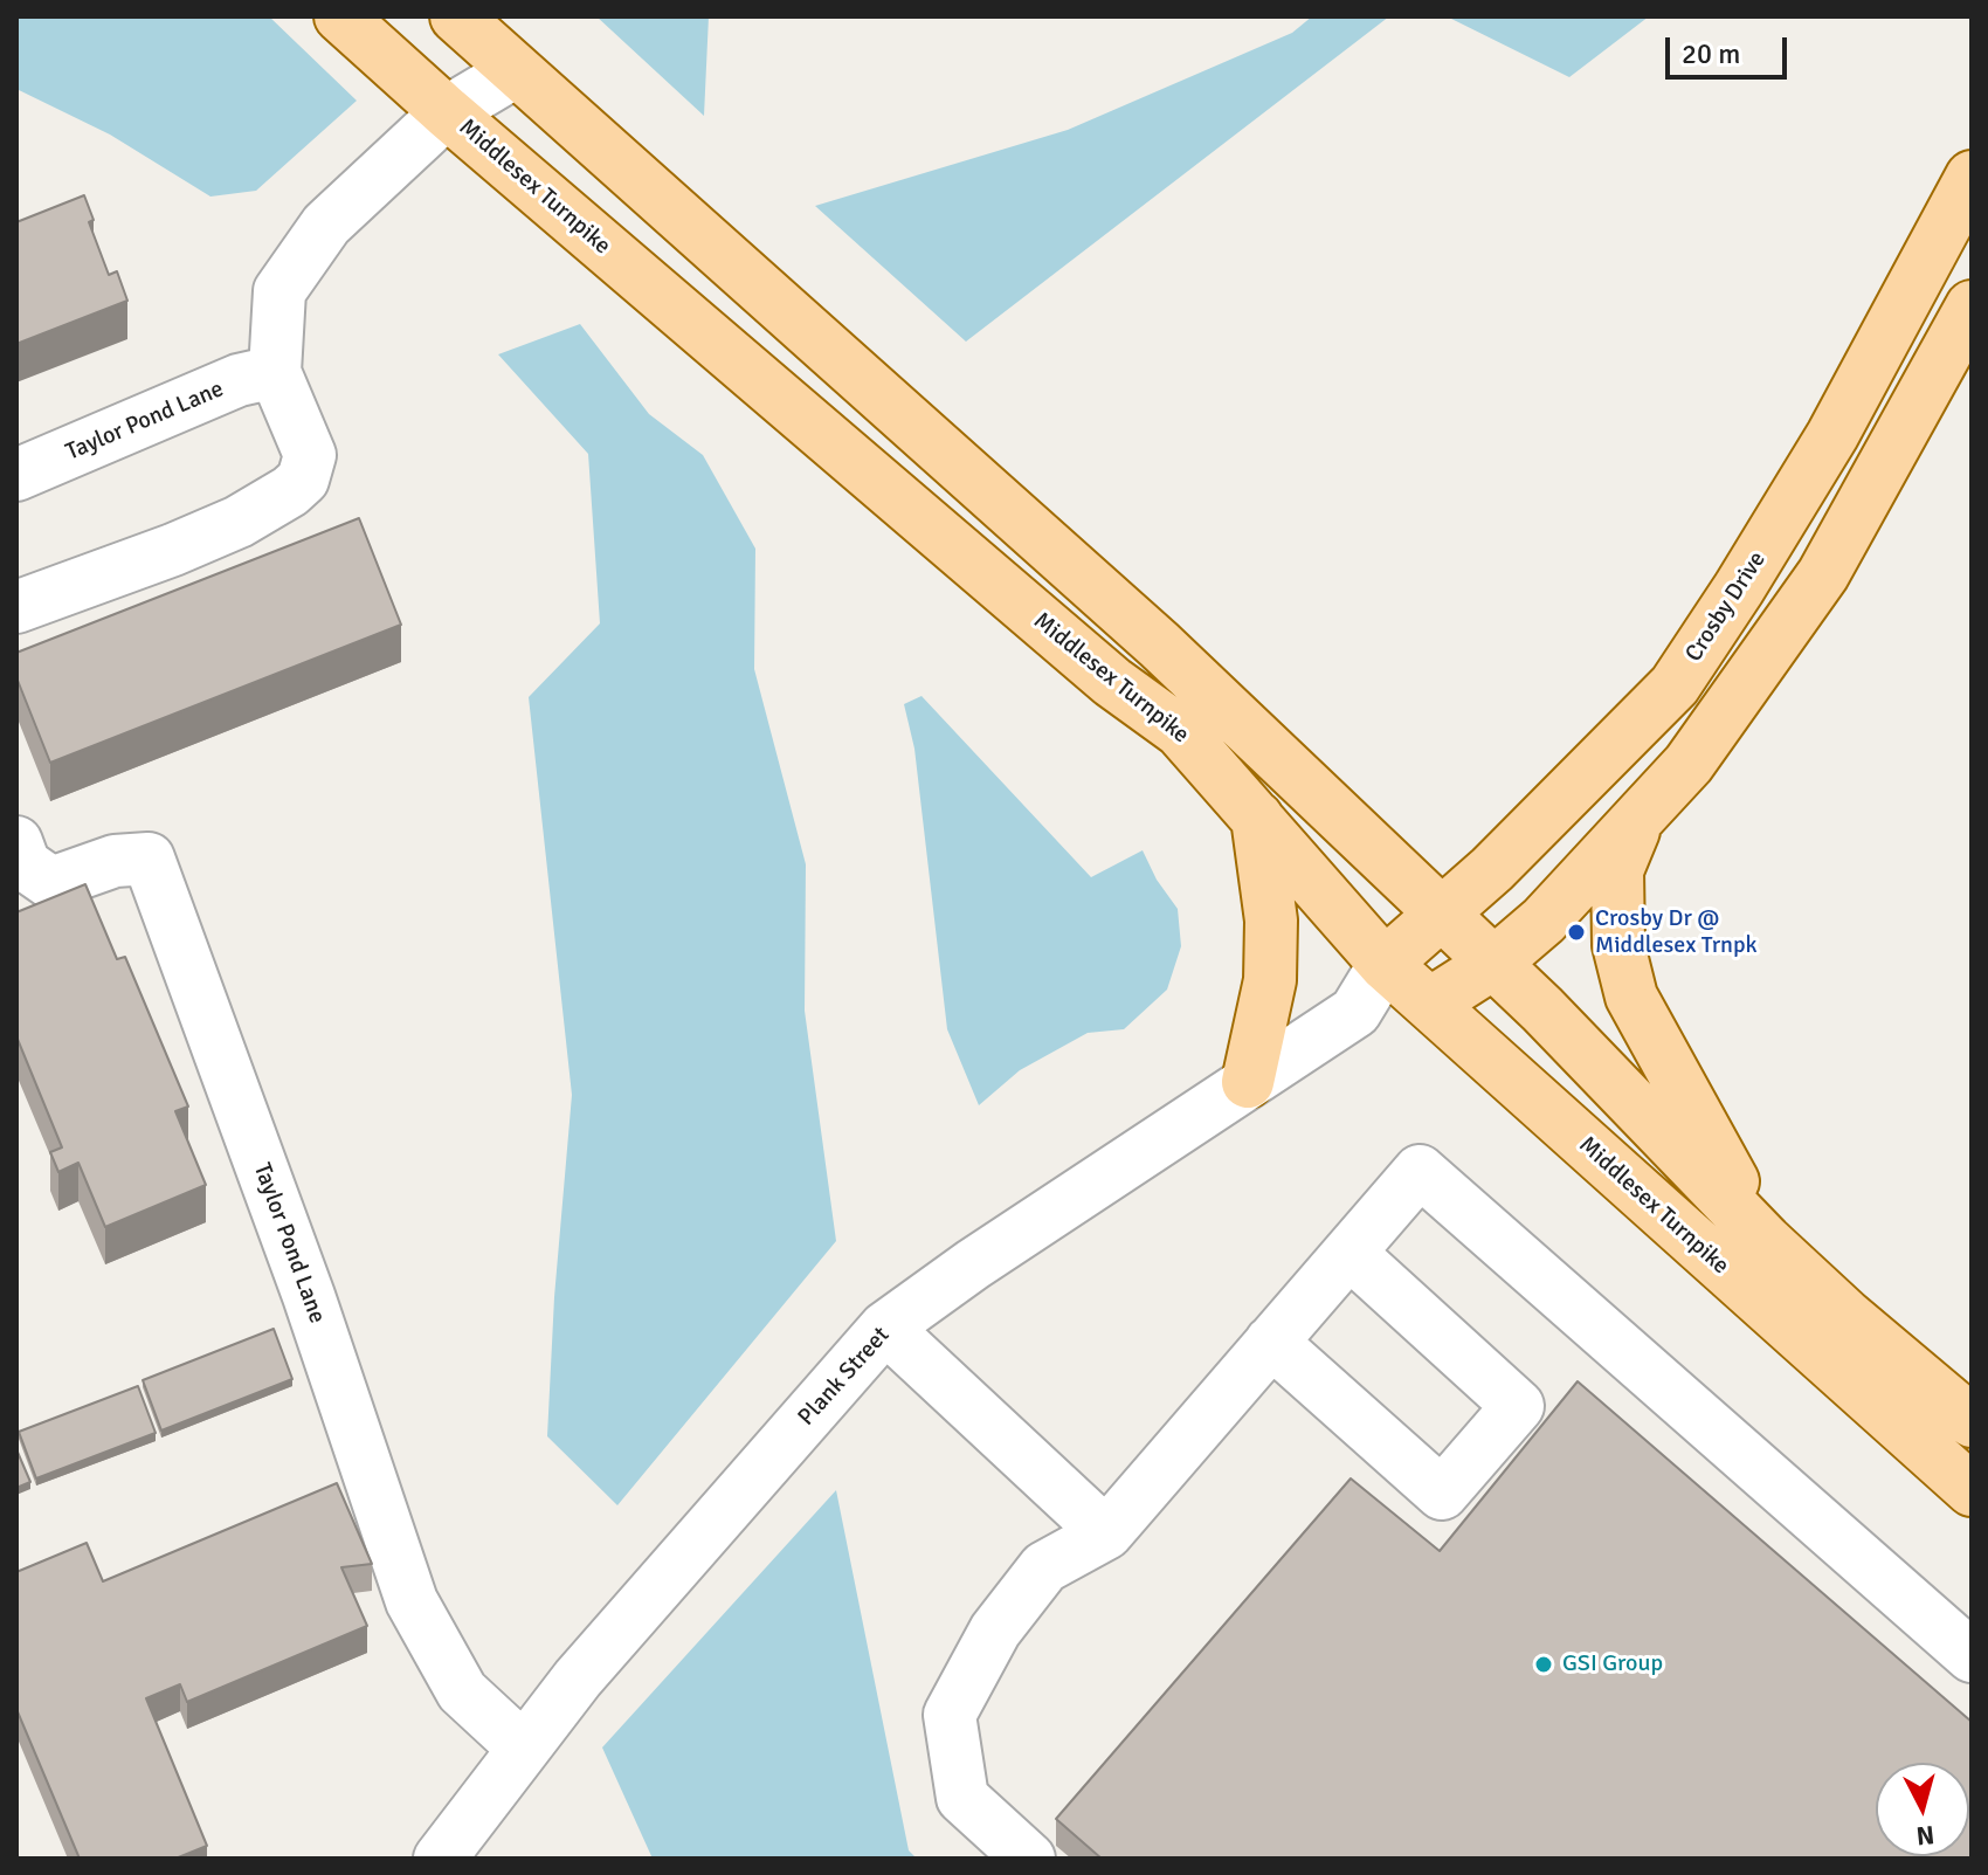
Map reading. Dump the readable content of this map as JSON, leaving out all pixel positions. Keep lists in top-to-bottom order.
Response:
{
  "streets": {
    "main road": ["Middlesex Turnpike", "Crosby Drive"],
    "street": ["Taylor Pond Lane", "Plank Street"]
  },
  "crossings": [
    ["Middlesex Turnpike", "Crosby Drive"],
    ["Middlesex Turnpike", "Plank Street"],
    ["Taylor Pond Lane", "Plank Street"],
    ["Crosby Drive", "Plank Street"]
  ],
  "places": ["Crosby Dr @ Middlesex Trnpk", "GSI Group"],
  "scale_bar": "20 m",
  "north": "bottom"
}
